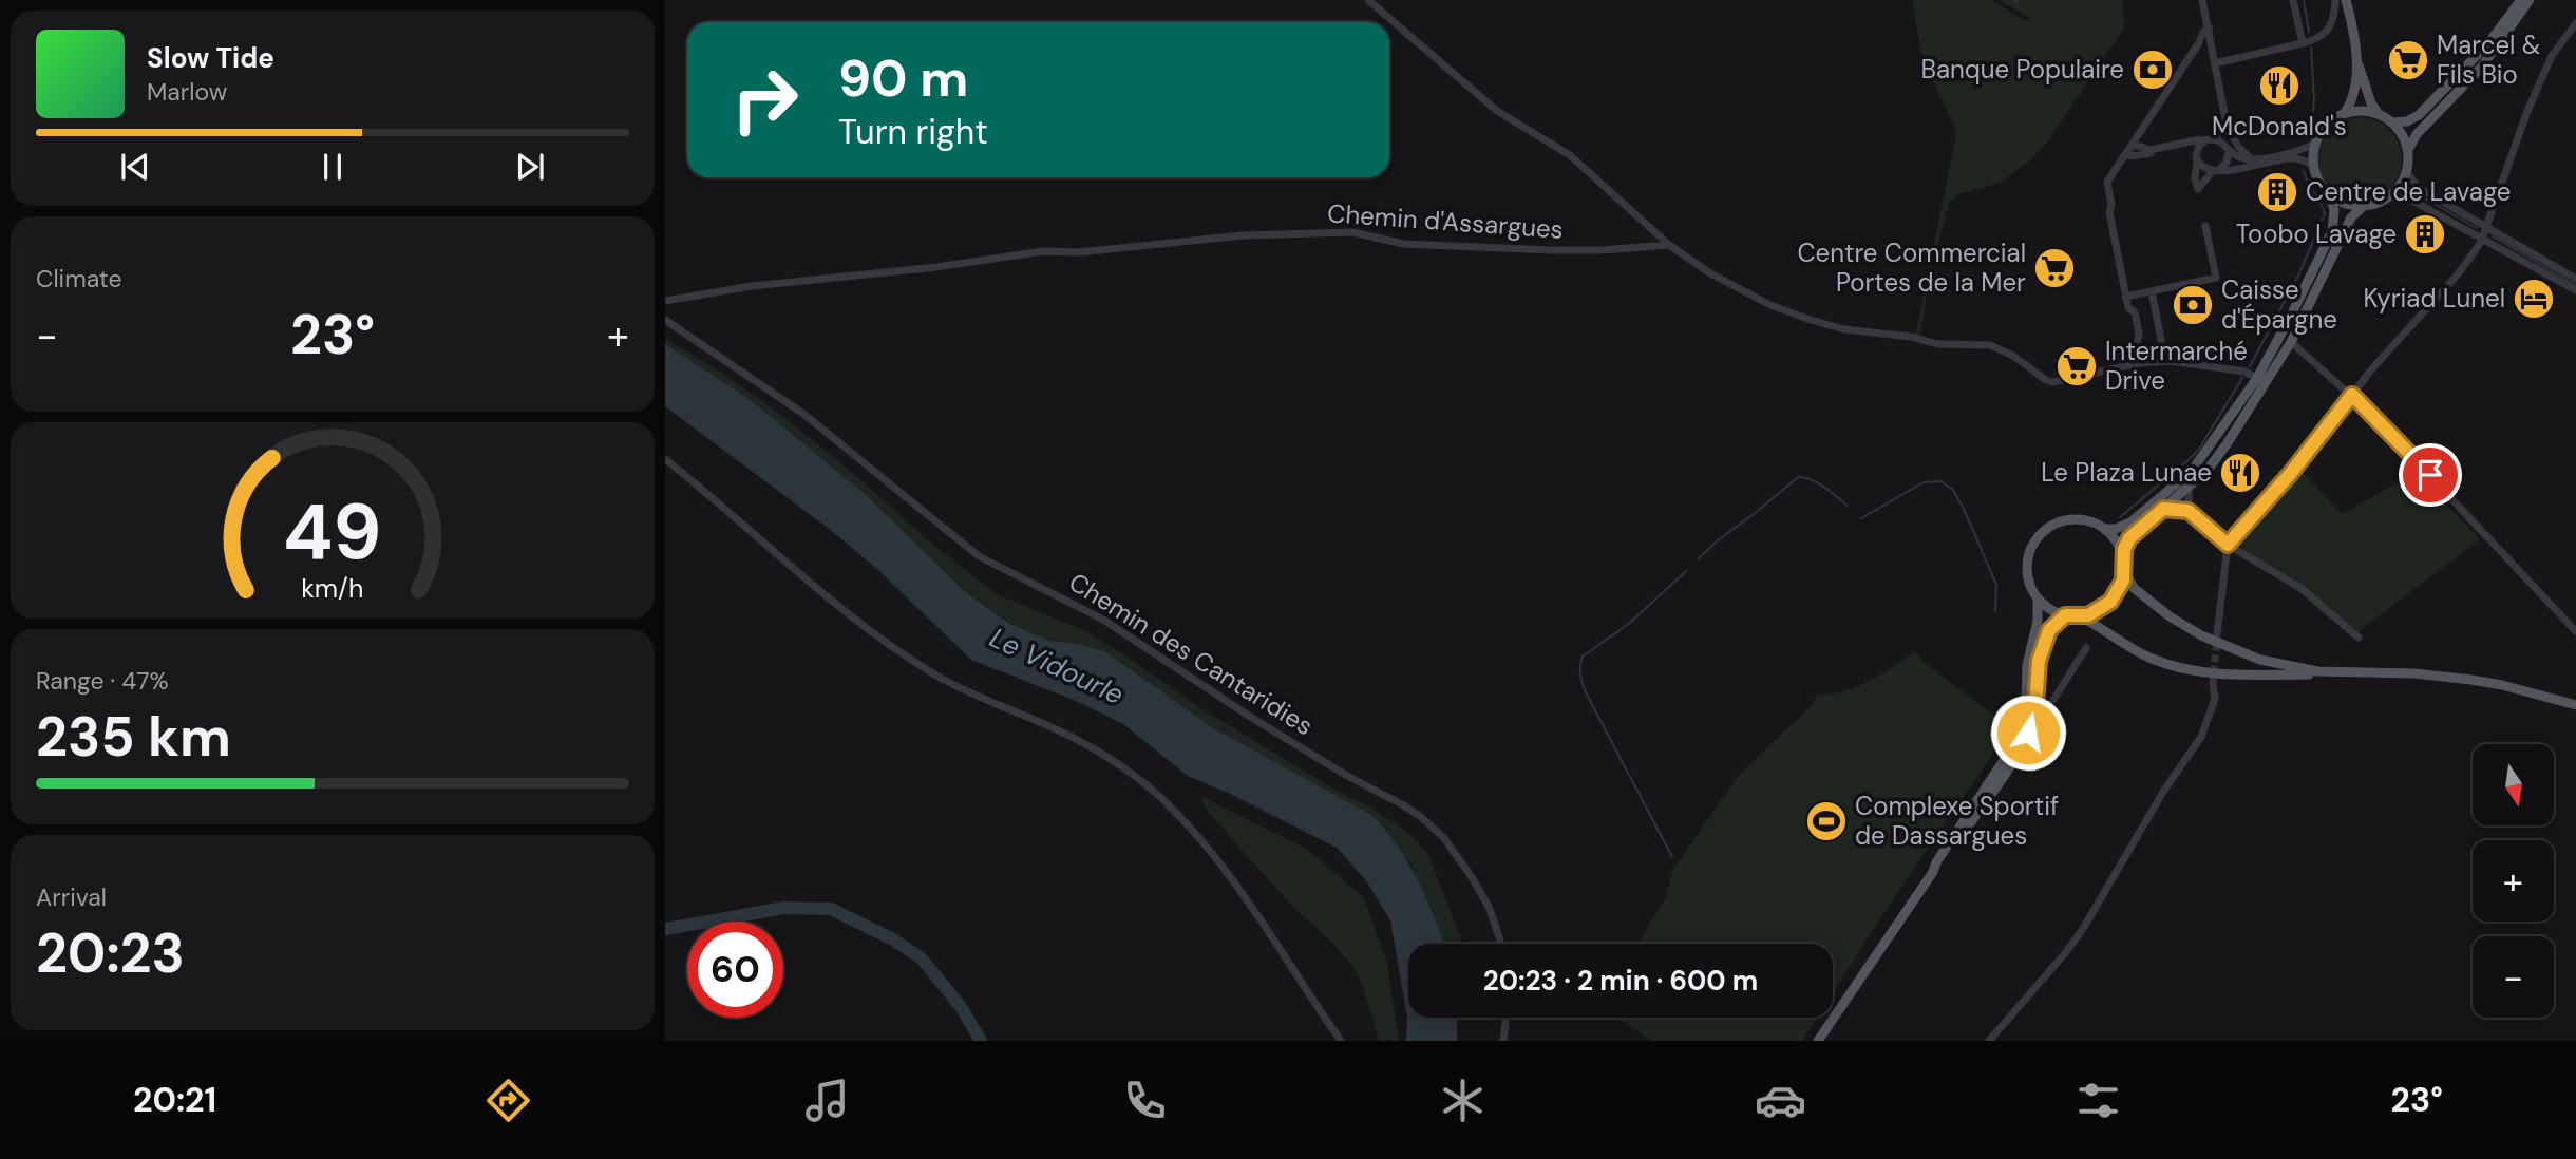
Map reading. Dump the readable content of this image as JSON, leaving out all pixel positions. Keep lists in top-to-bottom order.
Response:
{
  "streets": {
    "street": ["Chemin d'Assargues", "Chemin des Cantaridies"]
  },
  "water": ["Le Vidourle"],
  "places": {
    "supermarket": ["Marcel & Fils Bio", "Centre Commercial Portes de la Mer", "Intermarché Drive"],
    "bank": ["Banque Populaire", "Caisse d'Épargne"],
    "restaurant": ["McDonald's", "Le Plaza Lunae"],
    "building": ["Centre de Lavage", "Toobo Lavage"],
    "hotel": ["Kyriad Lunel"],
    "sports": ["Complexe Sportif de Dassargues"]
  },
  "north": "bottom",
  "page": {
    "turn": ["90 m", "Turn right"],
    "song": ["Slow Tide", "Marlow"],
    "tile": [
      "Climate",
      ["Range · 47%", "235 km"],
      ["Arrival", "20:23"]
    ],
    "heat": ["−", "23°", "+"],
    "map_buttons": ["+", "−"],
    "limit": "60",
    "trip": "20:23 · 2 min · 600 m",
    "tabs": ["20:21", "23°"],
    "gauge": ["49", "km/h"]
  }
}
